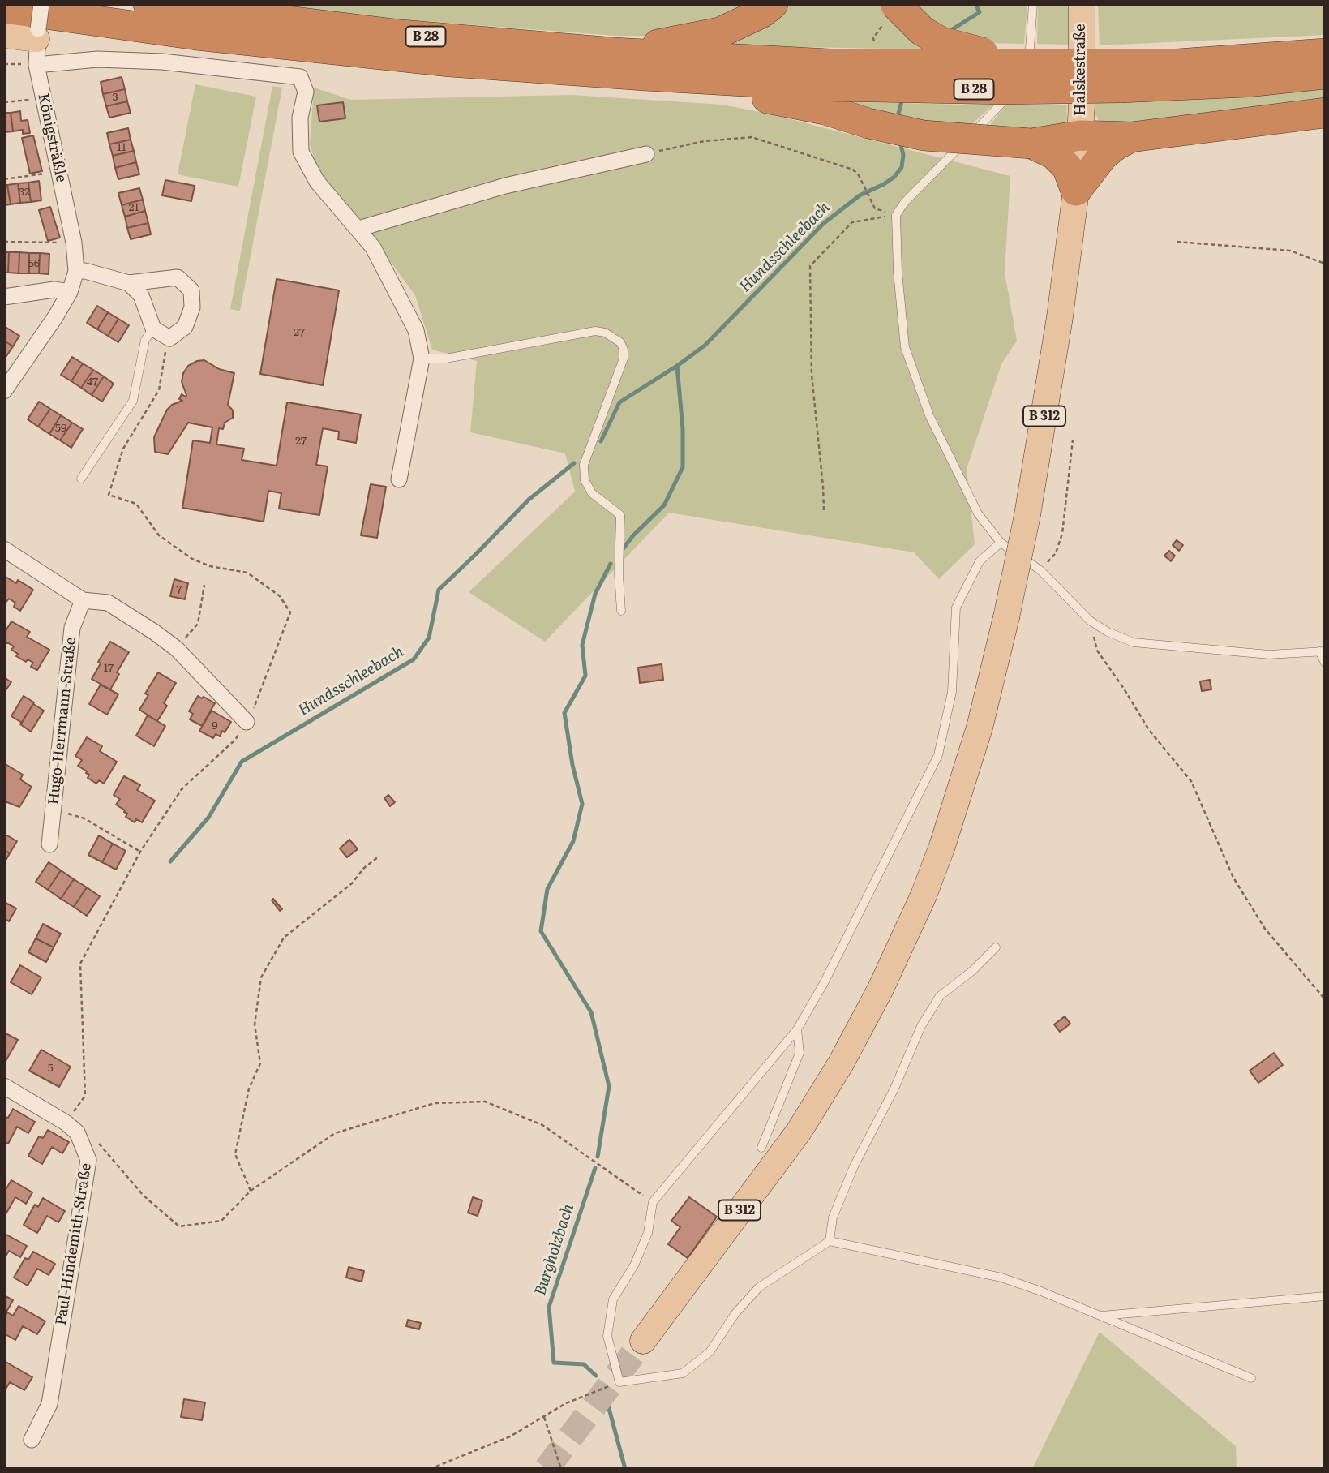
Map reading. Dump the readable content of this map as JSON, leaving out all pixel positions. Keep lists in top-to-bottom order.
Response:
{
  "streets": {
    "highway": ["B 28"],
    "main road": ["Halskestraße", "B 312"],
    "street": ["Königsträßle", "Hugo-Herrmann-Straße", "Paul-Hindemith-Straße"]
  },
  "crossings": [
    ["B 28", "Halskestraße"],
    ["B 28", "B 312"],
    ["Halskestraße", "B 312"]
  ],
  "water": ["Hundsschleebach", "Burgholzbach"],
  "house_numbers": [
    "3",
    "11",
    "32",
    "21",
    "56",
    "27",
    "47",
    "59",
    "27",
    "7",
    "17",
    "9",
    "5"
  ]
}
